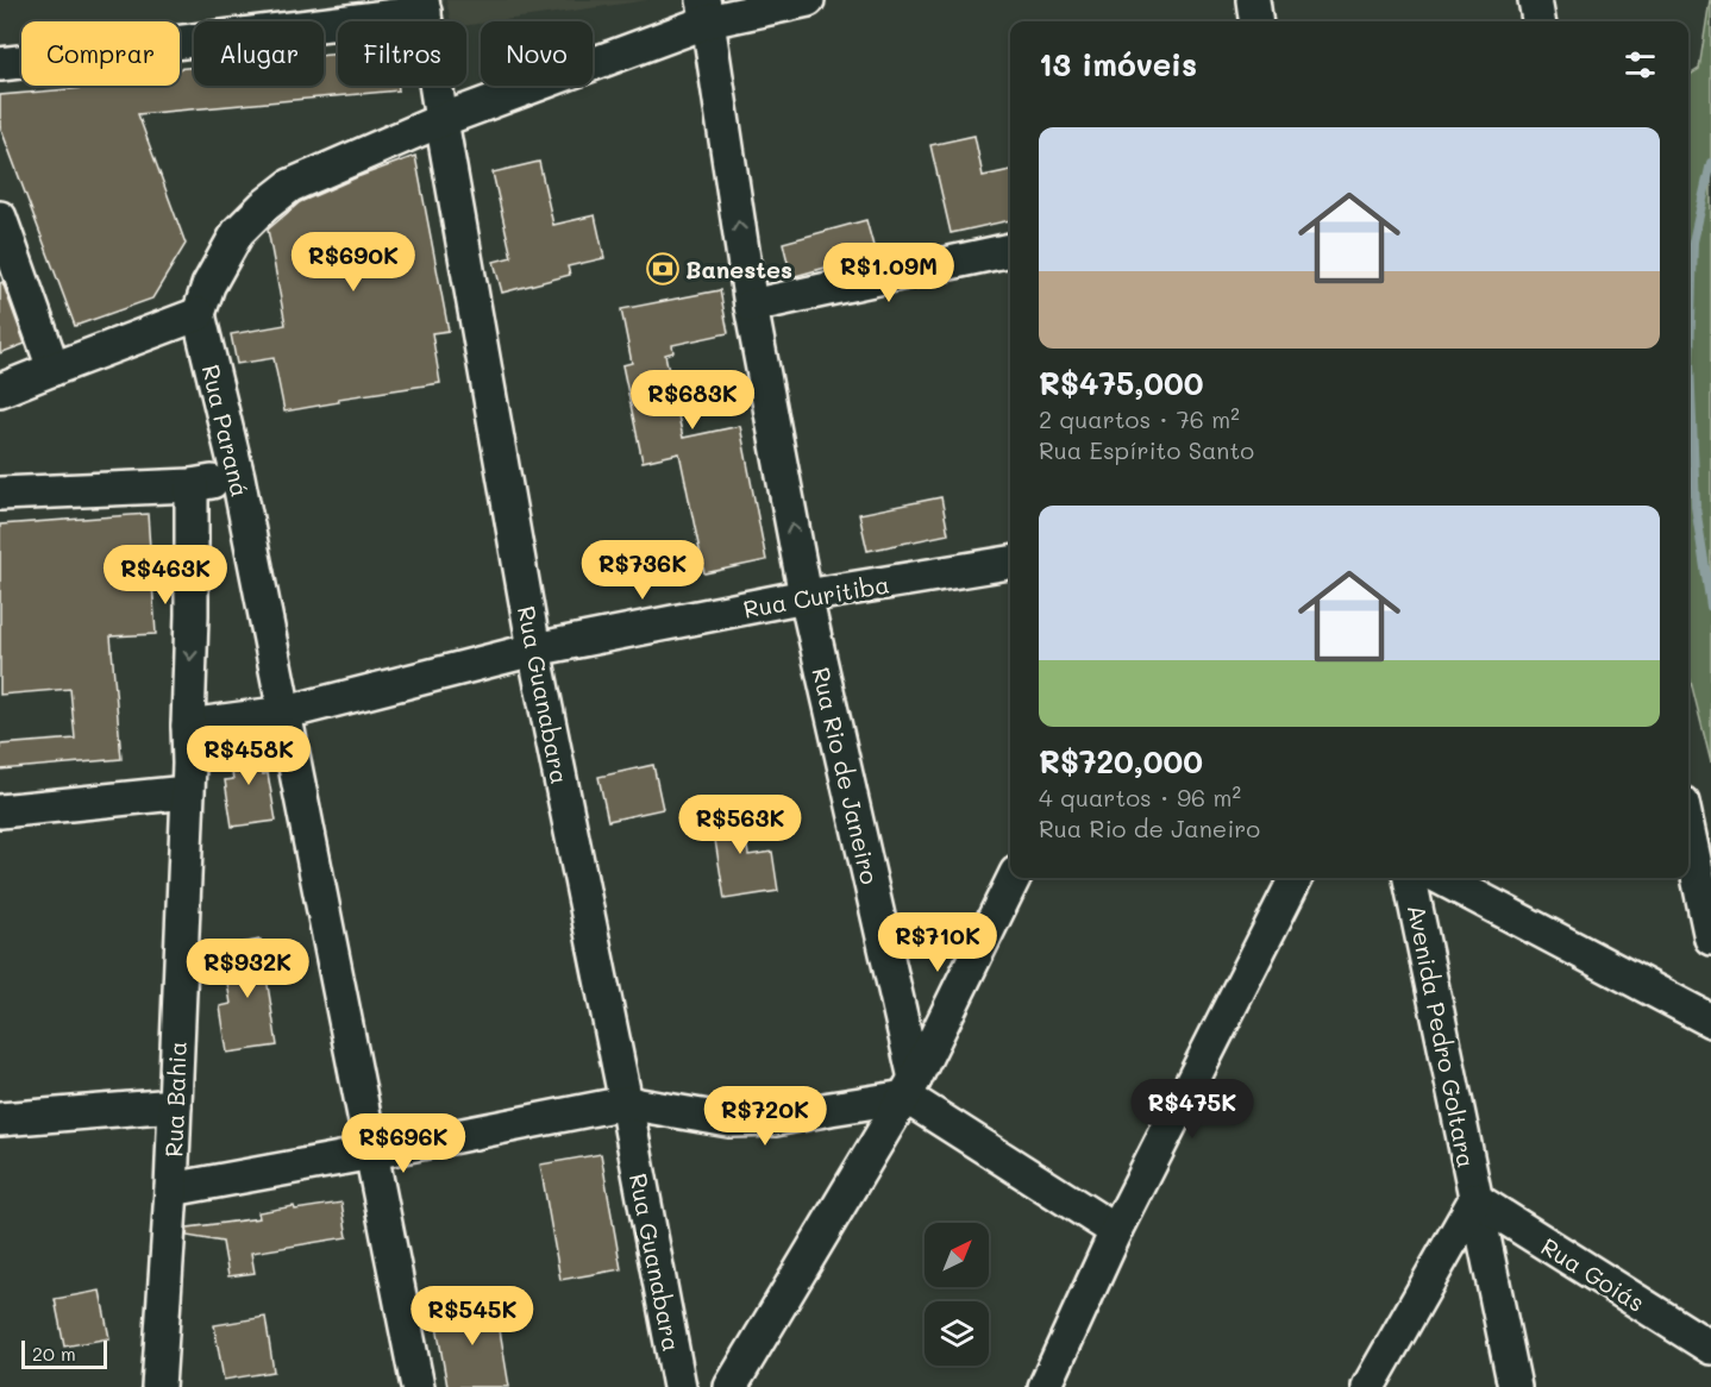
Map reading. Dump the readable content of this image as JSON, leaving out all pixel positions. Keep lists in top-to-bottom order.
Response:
{
  "streets": {
    "street": [
      "Rua Paraná",
      "Rua Curitiba",
      "Rua Guanabara",
      "Rua Rio de Janeiro",
      "Avenida Pedro Goltara",
      "Rua Bahia",
      "Rua Goiás"
    ]
  },
  "crossings": [
    ["Rua Paraná", "Rua Curitiba"],
    ["Rua Curitiba", "Rua Guanabara"],
    ["Rua Curitiba", "Rua Rio de Janeiro"],
    ["Rua Curitiba", "Rua Bahia"],
    ["Avenida Pedro Goltara", "Rua Goiás"]
  ],
  "one_way": ["Rua Rio de Janeiro"],
  "places": {
    "bank": ["Banestes"]
  },
  "scale_bar": "20 m",
  "north": "top right",
  "page": {
    "chip": [
      "Comprar",
      "Alugar",
      "Filtros",
      "Novo"
    ],
    "heading": "13 imóveis",
    "list": [
      {
        "name": "R$475,000",
        "note": "2 quartos · 76 m² · Rua Espírito Santo"
      },
      {
        "name": "R$720,000",
        "note": "4 quartos · 96 m² · Rua Rio de Janeiro"
      }
    ],
    "price": [
      "R$690K",
      "R$1.09M",
      "R$683K",
      "R$736K",
      "R$463K",
      "R$458K",
      "R$563K",
      "R$710K",
      "R$932K",
      "R$475K",
      "R$720K",
      "R$696K",
      "R$545K"
    ],
    "scale": "20 m"
  }
}
